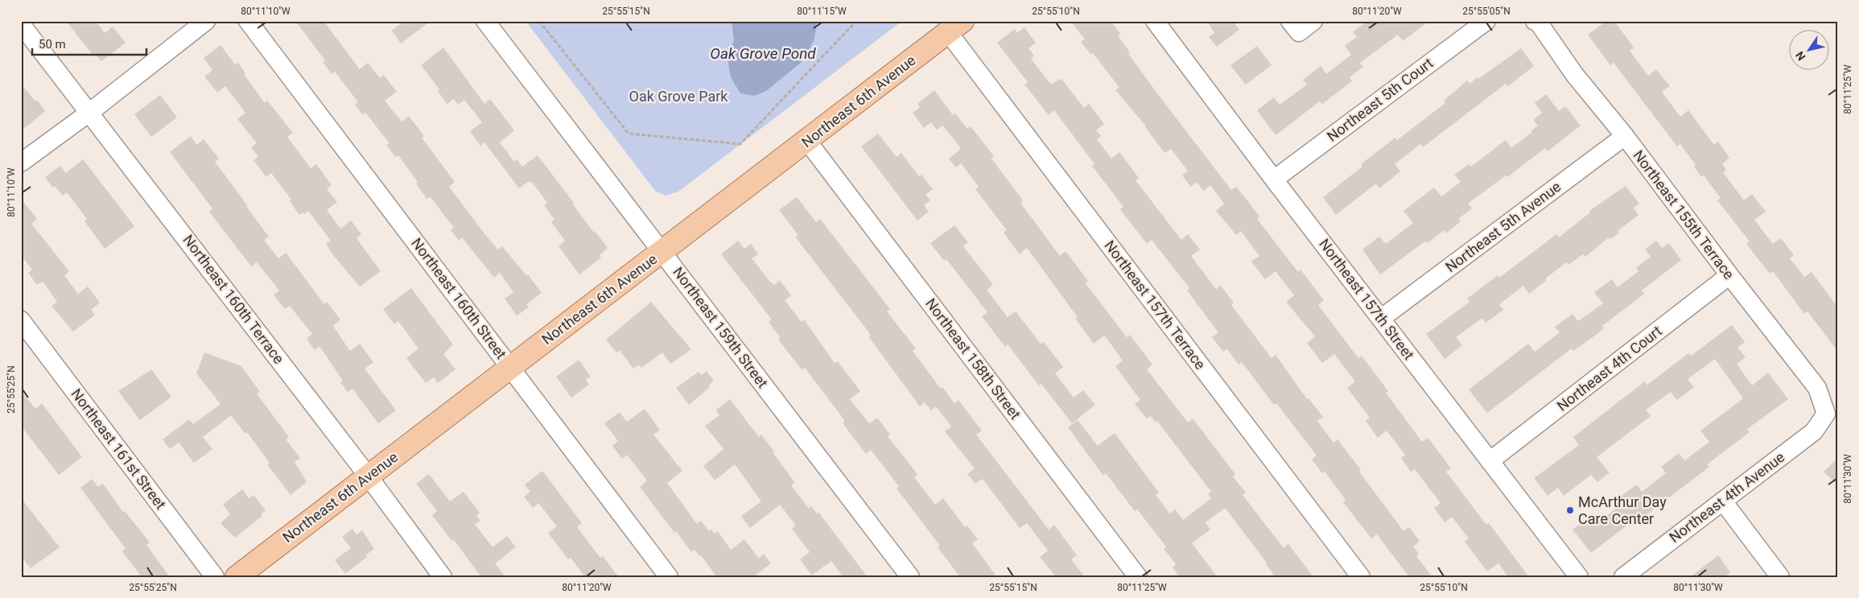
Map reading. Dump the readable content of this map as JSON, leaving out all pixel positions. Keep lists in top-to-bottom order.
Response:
{
  "streets": {
    "main road": ["Northeast 6th Avenue"],
    "street": [
      "Northeast 5th Court",
      "Northeast 155th Terrace",
      "Northeast 5th Avenue",
      "Northeast 160th Street",
      "Northeast 160th Terrace",
      "Northeast 157th Street",
      "Northeast 157th Terrace",
      "Northeast 159th Street",
      "Northeast 158th Street",
      "Northeast 4th Court",
      "Northeast 161st Street",
      "Northeast 4th Avenue"
    ]
  },
  "crossings": [
    ["Northeast 5th Court", "Northeast 157th Street"],
    ["Northeast 6th Avenue", "Northeast 160th Street"],
    ["Northeast 6th Avenue", "Northeast 160th Terrace"],
    ["Northeast 6th Avenue", "Northeast 157th Terrace"],
    ["Northeast 6th Avenue", "Northeast 159th Street"],
    ["Northeast 6th Avenue", "Northeast 158th Street"],
    ["Northeast 155th Terrace", "Northeast 5th Avenue"],
    ["Northeast 155th Terrace", "Northeast 4th Court"],
    ["Northeast 155th Terrace", "Northeast 4th Avenue"],
    ["Northeast 5th Avenue", "Northeast 157th Street"],
    ["Northeast 157th Street", "Northeast 4th Court"]
  ],
  "water": ["Oak Grove Pond"],
  "parks": ["Oak Grove Park"],
  "places": ["McArthur Day Care Center"],
  "scale_bar": "50 m",
  "north": "bottom left",
  "coordinates": [
    "80°11'10\"W",
    "25°55'15\"N",
    "80°11'15\"W",
    "25°55'10\"N",
    "80°11'20\"W",
    "25°55'05\"N",
    "80°11'25\"W",
    "25°55'25\"N",
    "80°11'30\"W"
  ]
}
